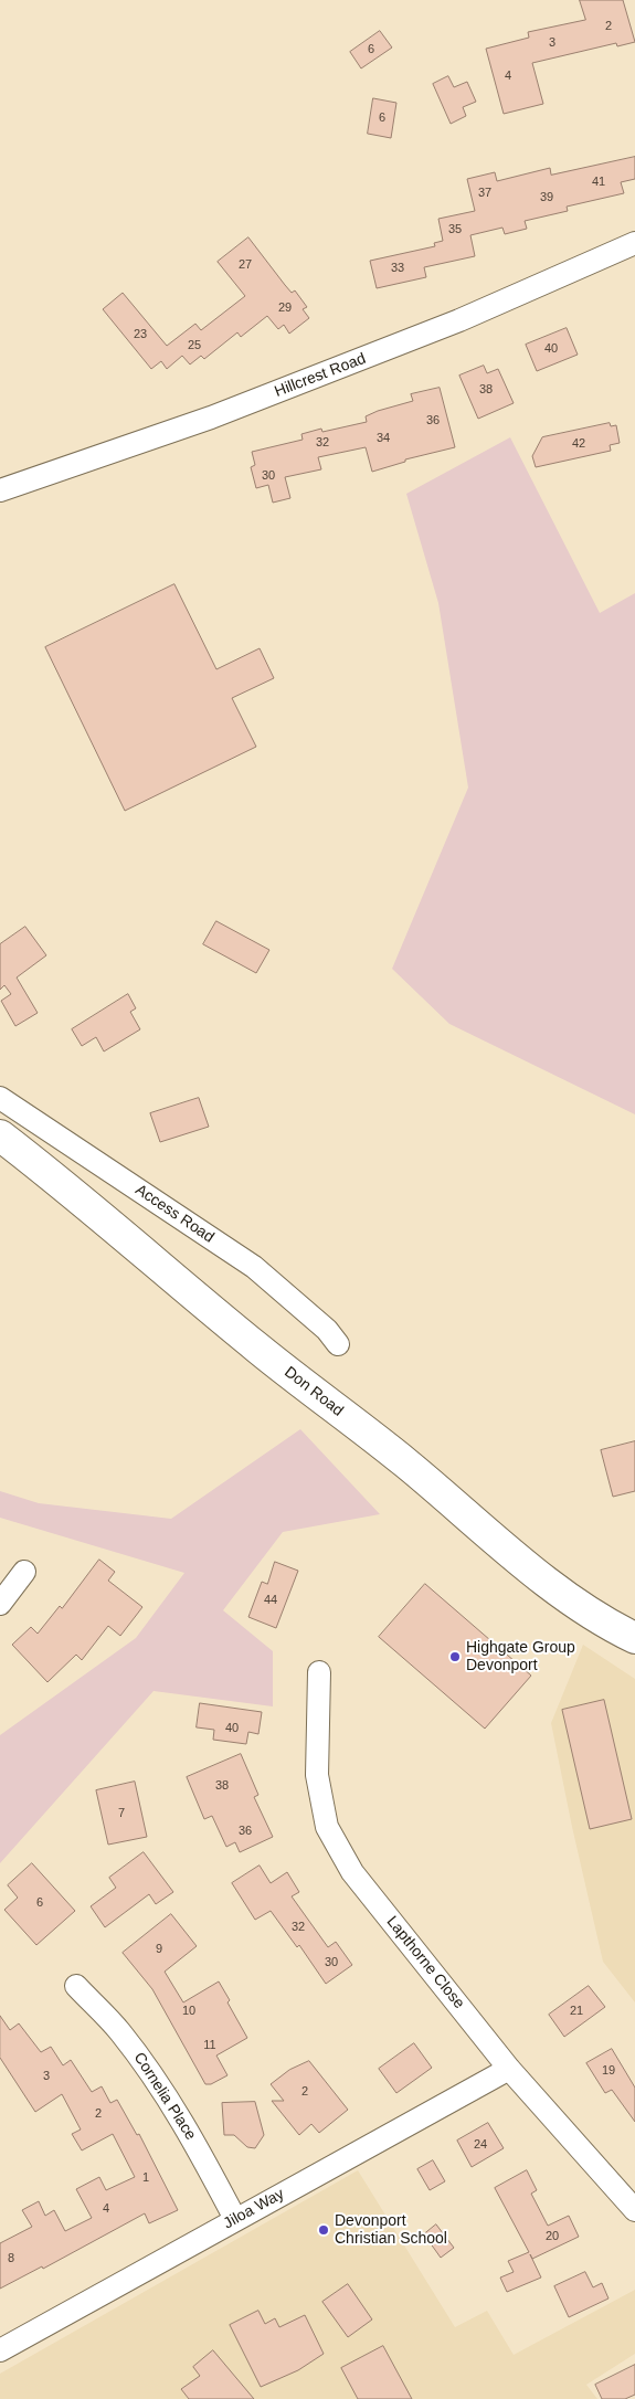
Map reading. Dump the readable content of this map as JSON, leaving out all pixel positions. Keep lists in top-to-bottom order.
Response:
{
  "streets": {
    "main road": ["Don Road"],
    "street": [
      "Hillcrest Road",
      "Access Road",
      "Lapthorne Close",
      "Cornelia Place",
      "Jiloa Way"
    ]
  },
  "crossings": [
    ["Lapthorne Close", "Jiloa Way"],
    ["Cornelia Place", "Jiloa Way"]
  ],
  "places": ["Highgate Group Devonport", "Devonport Christian School"],
  "house_numbers": [
    "2",
    "3",
    "6",
    "4",
    "6",
    "41",
    "37",
    "39",
    "35",
    "27",
    "33",
    "29",
    "23",
    "25",
    "40",
    "38",
    "36",
    "34",
    "32",
    "42",
    "30",
    "44",
    "40",
    "38",
    "7",
    "36",
    "6",
    "32",
    "9",
    "30",
    "10",
    "21",
    "11",
    "19",
    "3",
    "2",
    "2",
    "24",
    "1",
    "4",
    "20",
    "8"
  ]
}
